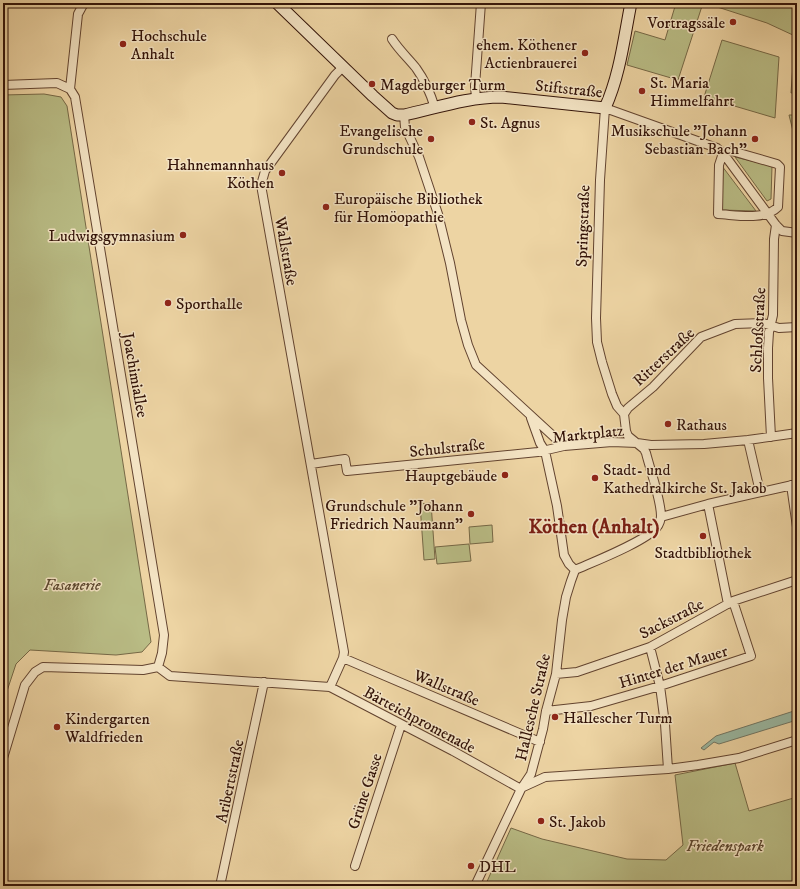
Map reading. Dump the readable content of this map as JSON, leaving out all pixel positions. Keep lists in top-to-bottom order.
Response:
{
  "streets": {
    "main road": ["Stiftstraße", "Springstraße"],
    "street": [
      "Wallstraße",
      "Schloßstraße",
      "Ritterstraße",
      "Joachimiallee",
      "Marktplatz",
      "Schulstraße",
      "Sackstraße",
      "Hinter der Mauer",
      "Hallesche Straße",
      "Bärteichpromenade",
      "Aribertstraße",
      "Grüne Gasse"
    ]
  },
  "crossings": [
    ["Stiftstraße", "Springstraße"],
    ["Springstraße", "Ritterstraße"],
    ["Springstraße", "Marktplatz"],
    ["Wallstraße", "Schulstraße"],
    ["Wallstraße", "Hallesche Straße"],
    ["Wallstraße", "Bärteichpromenade"],
    ["Schloßstraße", "Ritterstraße"],
    ["Joachimiallee", "Bärteichpromenade"],
    ["Marktplatz", "Schulstraße"],
    ["Marktplatz", "Hallesche Straße"],
    ["Sackstraße", "Hinter der Mauer"],
    ["Sackstraße", "Hallesche Straße"],
    ["Hinter der Mauer", "Hallesche Straße"],
    ["Hallesche Straße", "Bärteichpromenade"],
    ["Bärteichpromenade", "Aribertstraße"],
    ["Bärteichpromenade", "Grüne Gasse"]
  ],
  "districts": ["Köthen (Anhalt)"],
  "parks": ["Fasanerie", "Friedenspark"],
  "places": [
    "Vortragssäle",
    "Hochschule Anhalt",
    "ehem. Köthener Actienbrauerei",
    "Magdeburger Turm",
    "St. Maria Himmelfahrt",
    "St. Agnus",
    "Evangelische Grundschule",
    "Musikschule \"Johann Sebastian Bach\"",
    "Hahnemannhaus Köthen",
    "Europäische Bibliothek für Homöopathie",
    "Ludwigsgymnasium",
    "Sporthalle",
    "Rathaus",
    "Hauptgebäude",
    "Stadt- und Kathedralkirche St. Jakob",
    "Grundschule \"Johann Friedrich Naumann\"",
    "Stadtbibliothek",
    "Hallescher Turm",
    "Kindergarten Waldfrieden",
    "St. Jakob",
    "DHL"
  ]
}
